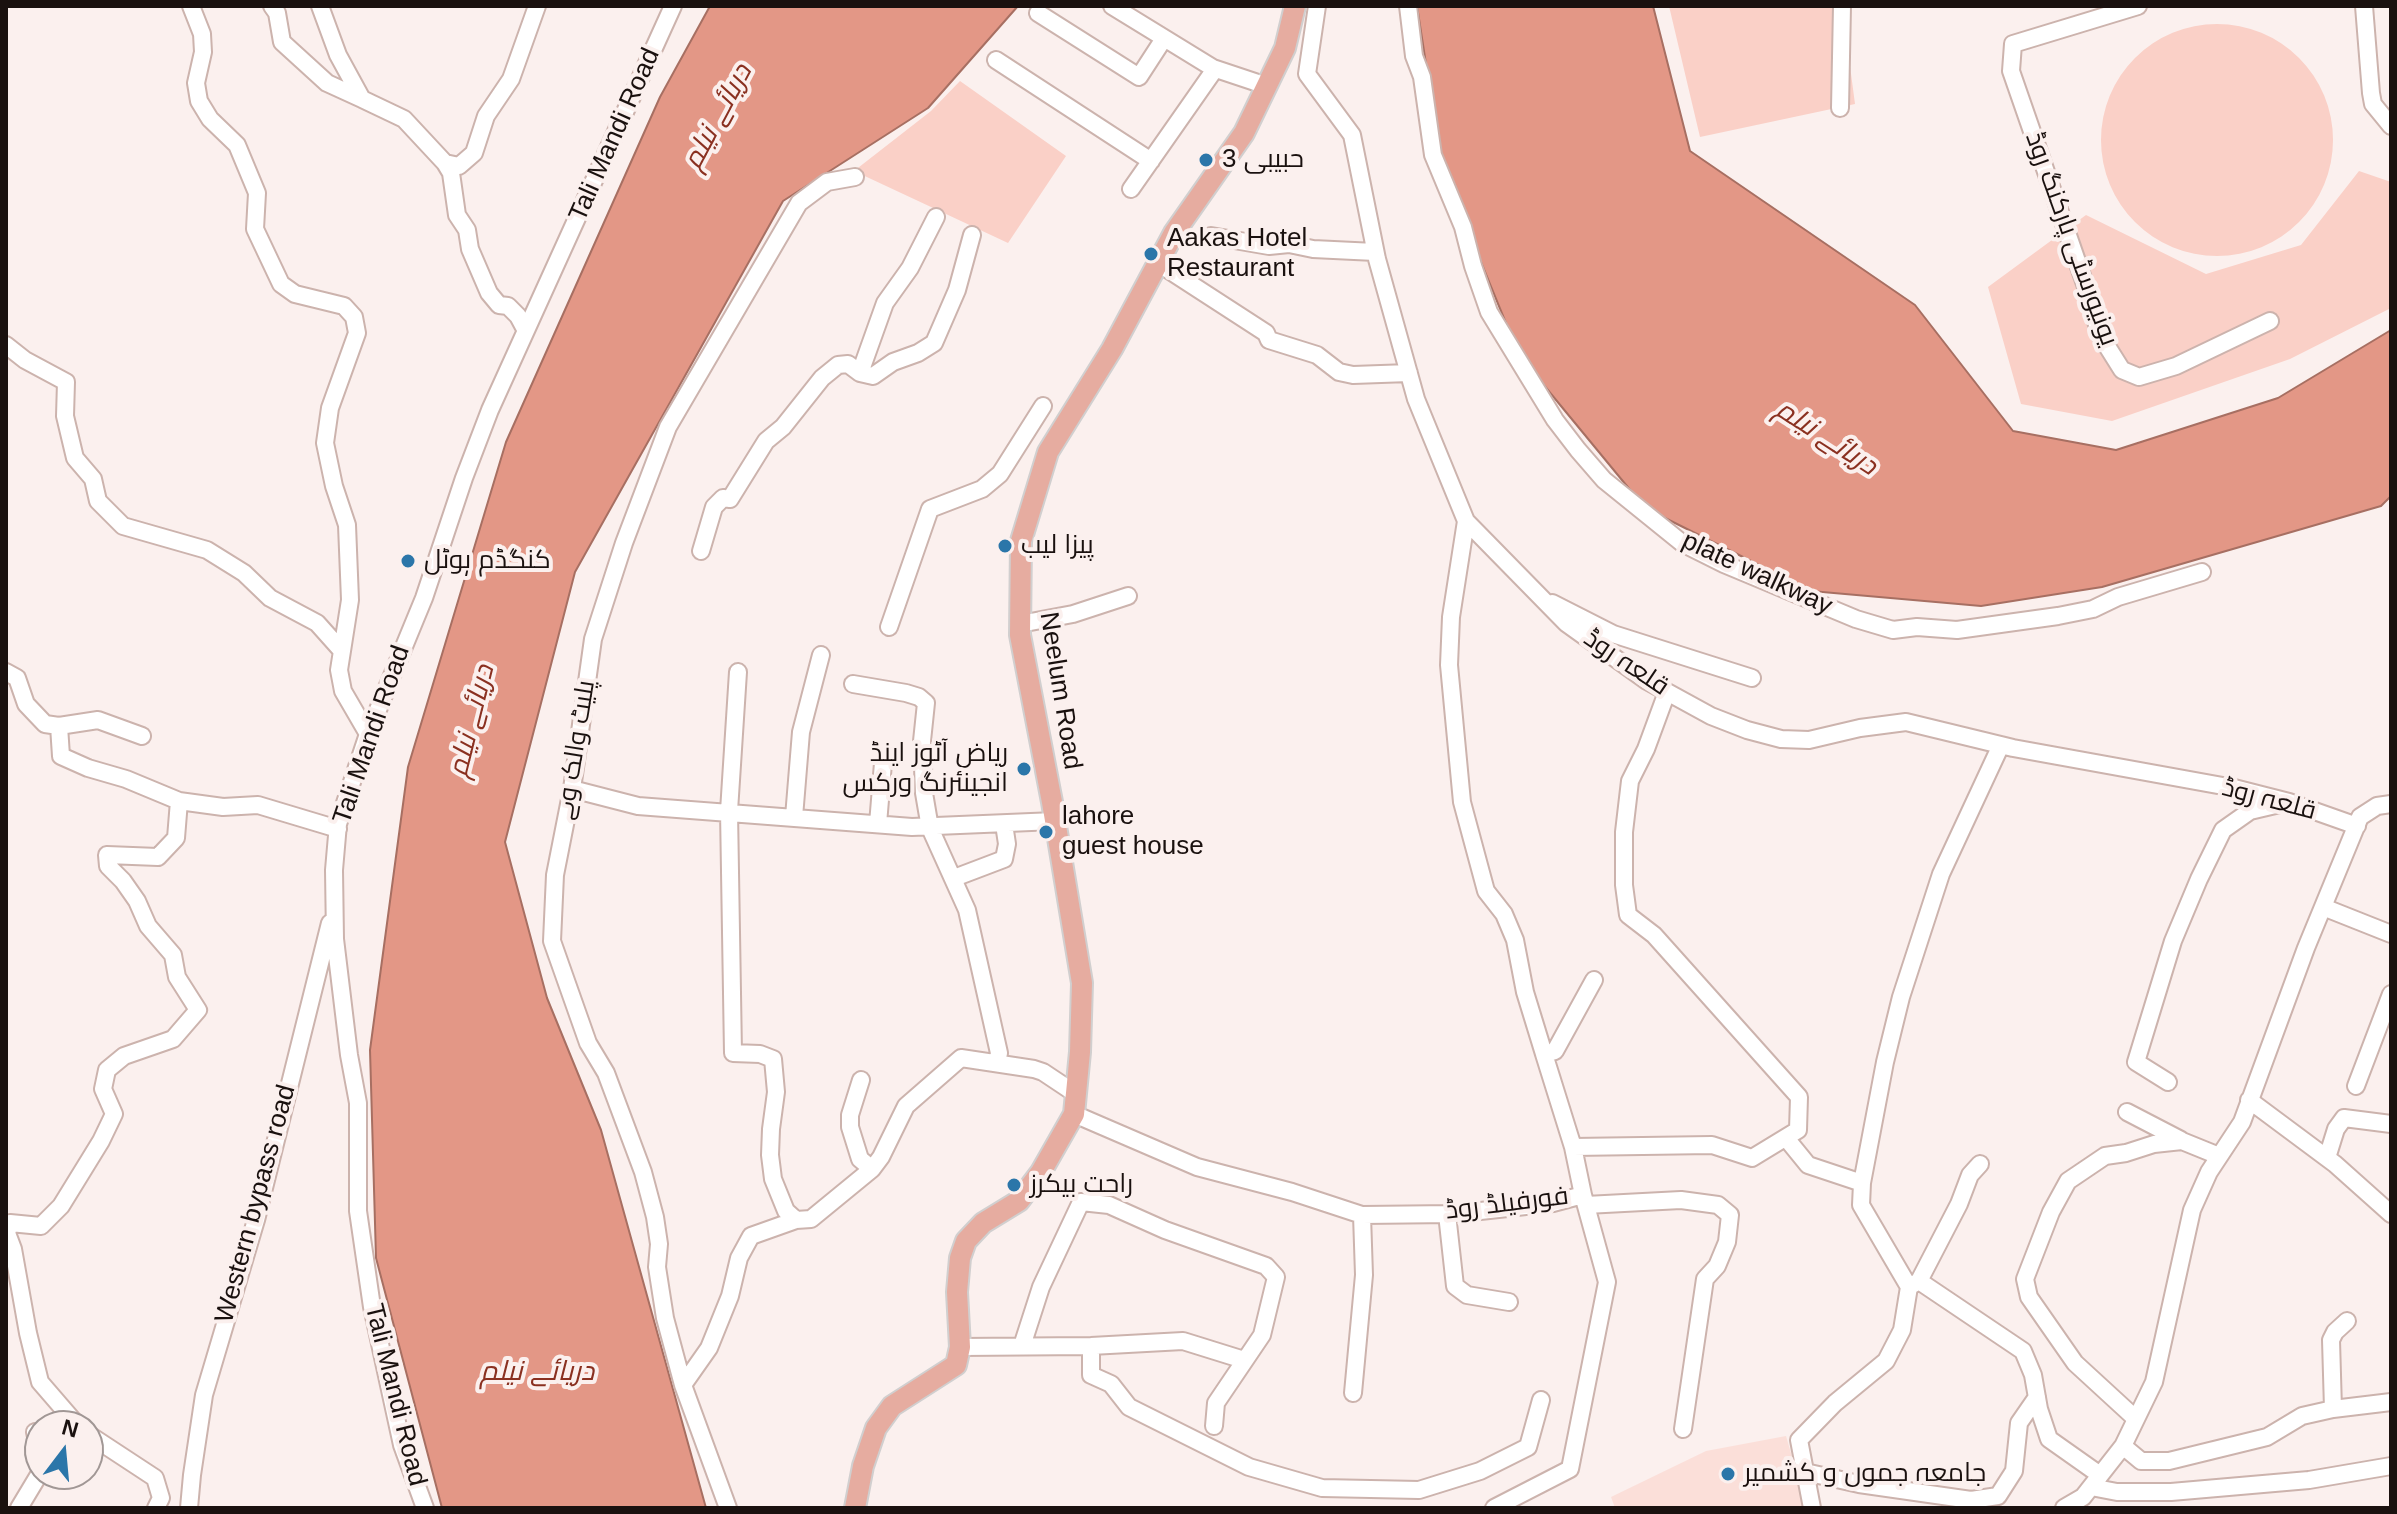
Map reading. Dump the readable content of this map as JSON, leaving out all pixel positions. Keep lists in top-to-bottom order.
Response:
{
  "streets": {
    "main road": ["Neelum Road"],
    "street": [
      "Tali Mandi Road",
      "یونیورسٹی پارکنگ روڈ",
      "plate walkway",
      "قلعہ روڈ",
      "پلیٹ والک وے",
      "Western bypass road",
      "فورفیلڈ روڈ"
    ]
  },
  "crossings": [
    ["Tali Mandi Road", "Western bypass road"],
    ["Neelum Road", "فورفیلڈ روڈ"]
  ],
  "water": ["دریائے نیلم"],
  "places": [
    "حبیبی 3",
    "Aakas Hotel Restaurant",
    "پیزا لیب",
    "کنگڈم ہوٹل",
    "ریاض آٹوز اینڈ انجینئرنگ ورکس",
    "lahore guest house",
    "راحت بیکرز",
    "جامعہ جموں و کشمیر"
  ],
  "north": "top"
}
